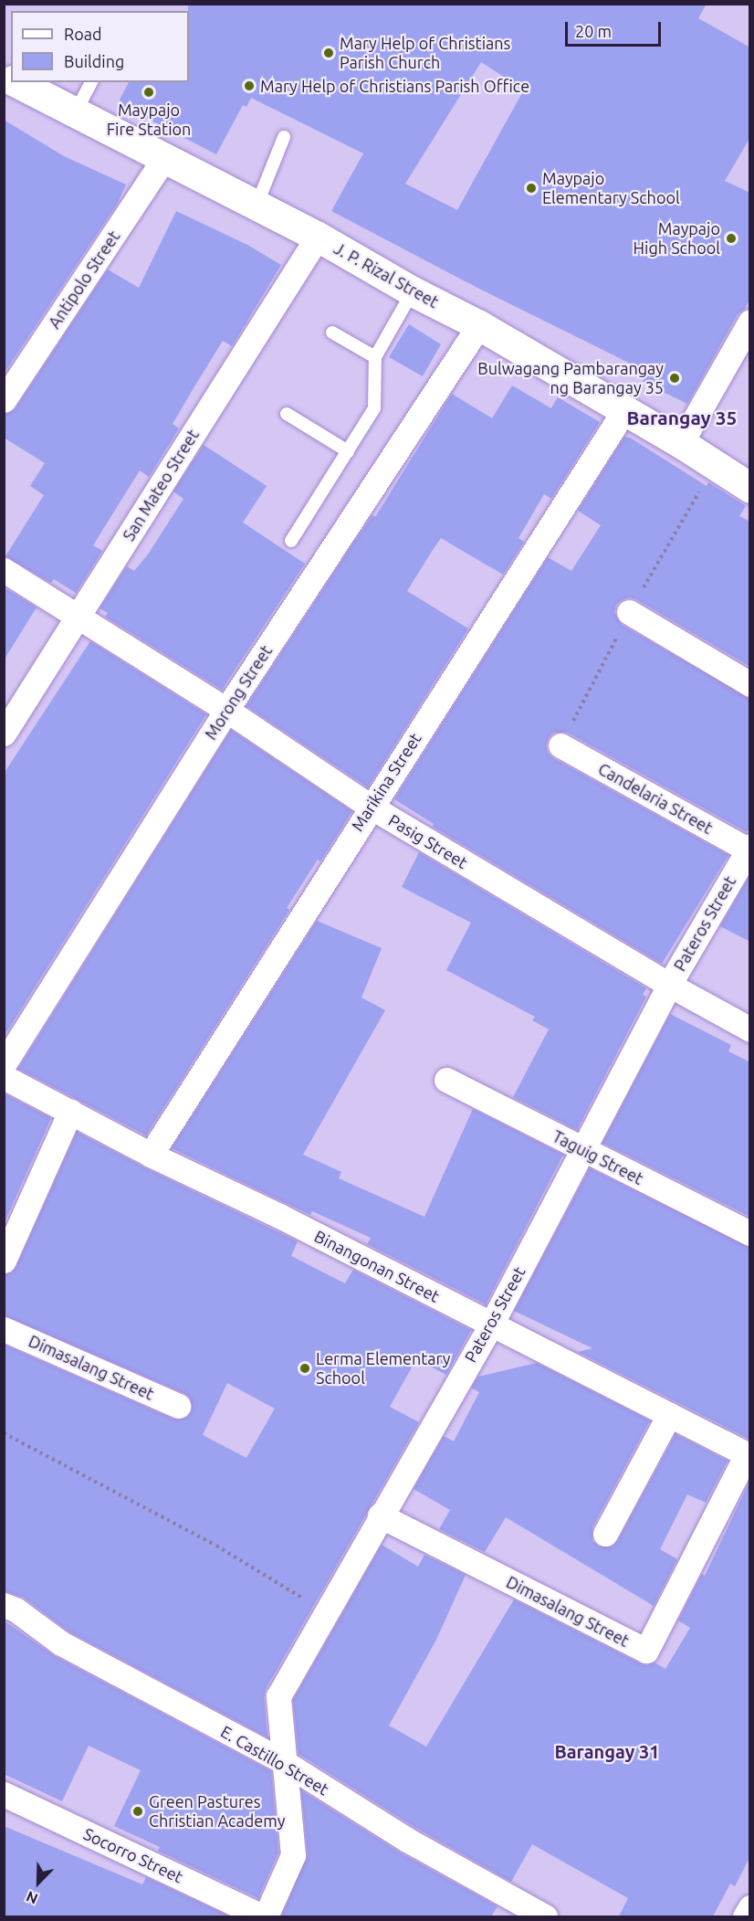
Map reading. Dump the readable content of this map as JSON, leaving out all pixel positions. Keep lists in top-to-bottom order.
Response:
{
  "streets": {
    "street": [
      "J. P. Rizal Street",
      "Antipolo Street",
      "San Mateo Street",
      "Morong Street",
      "Marikina Street",
      "Candelaria Street",
      "Pasig Street",
      "Pateros Street",
      "Taguig Street",
      "Binangonan Street",
      "Dimasalang Street",
      "E. Castillo Street",
      "Socorro Street"
    ]
  },
  "crossings": [
    ["J. P. Rizal Street", "Antipolo Street"],
    ["J. P. Rizal Street", "San Mateo Street"],
    ["J. P. Rizal Street", "Morong Street"],
    ["J. P. Rizal Street", "Marikina Street"],
    ["San Mateo Street", "Pasig Street"],
    ["Morong Street", "Pasig Street"],
    ["Marikina Street", "Pasig Street"],
    ["Marikina Street", "Binangonan Street"],
    ["Candelaria Street", "Pateros Street"],
    ["Pasig Street", "Pateros Street"],
    ["Pateros Street", "Taguig Street"],
    ["Pateros Street", "Binangonan Street"],
    ["Pateros Street", "Dimasalang Street"],
    ["Pateros Street", "E. Castillo Street"],
    ["Pateros Street", "Socorro Street"],
    ["Binangonan Street", "Dimasalang Street"]
  ],
  "districts": ["Barangay 35", "Barangay 31"],
  "places": [
    "Mary Help of Christians Parish Church",
    "Mary Help of Christians Parish Office",
    "Maypajo Fire Station",
    "Maypajo Elementary School",
    "Maypajo High School",
    "Bulwagang Pambarangay ng Barangay 35",
    "Lerma Elementary School",
    "Green Pastures Christian Academy"
  ],
  "legend": ["Road", "Building"],
  "scale_bar": "20 m",
  "north": "bottom left"
}
